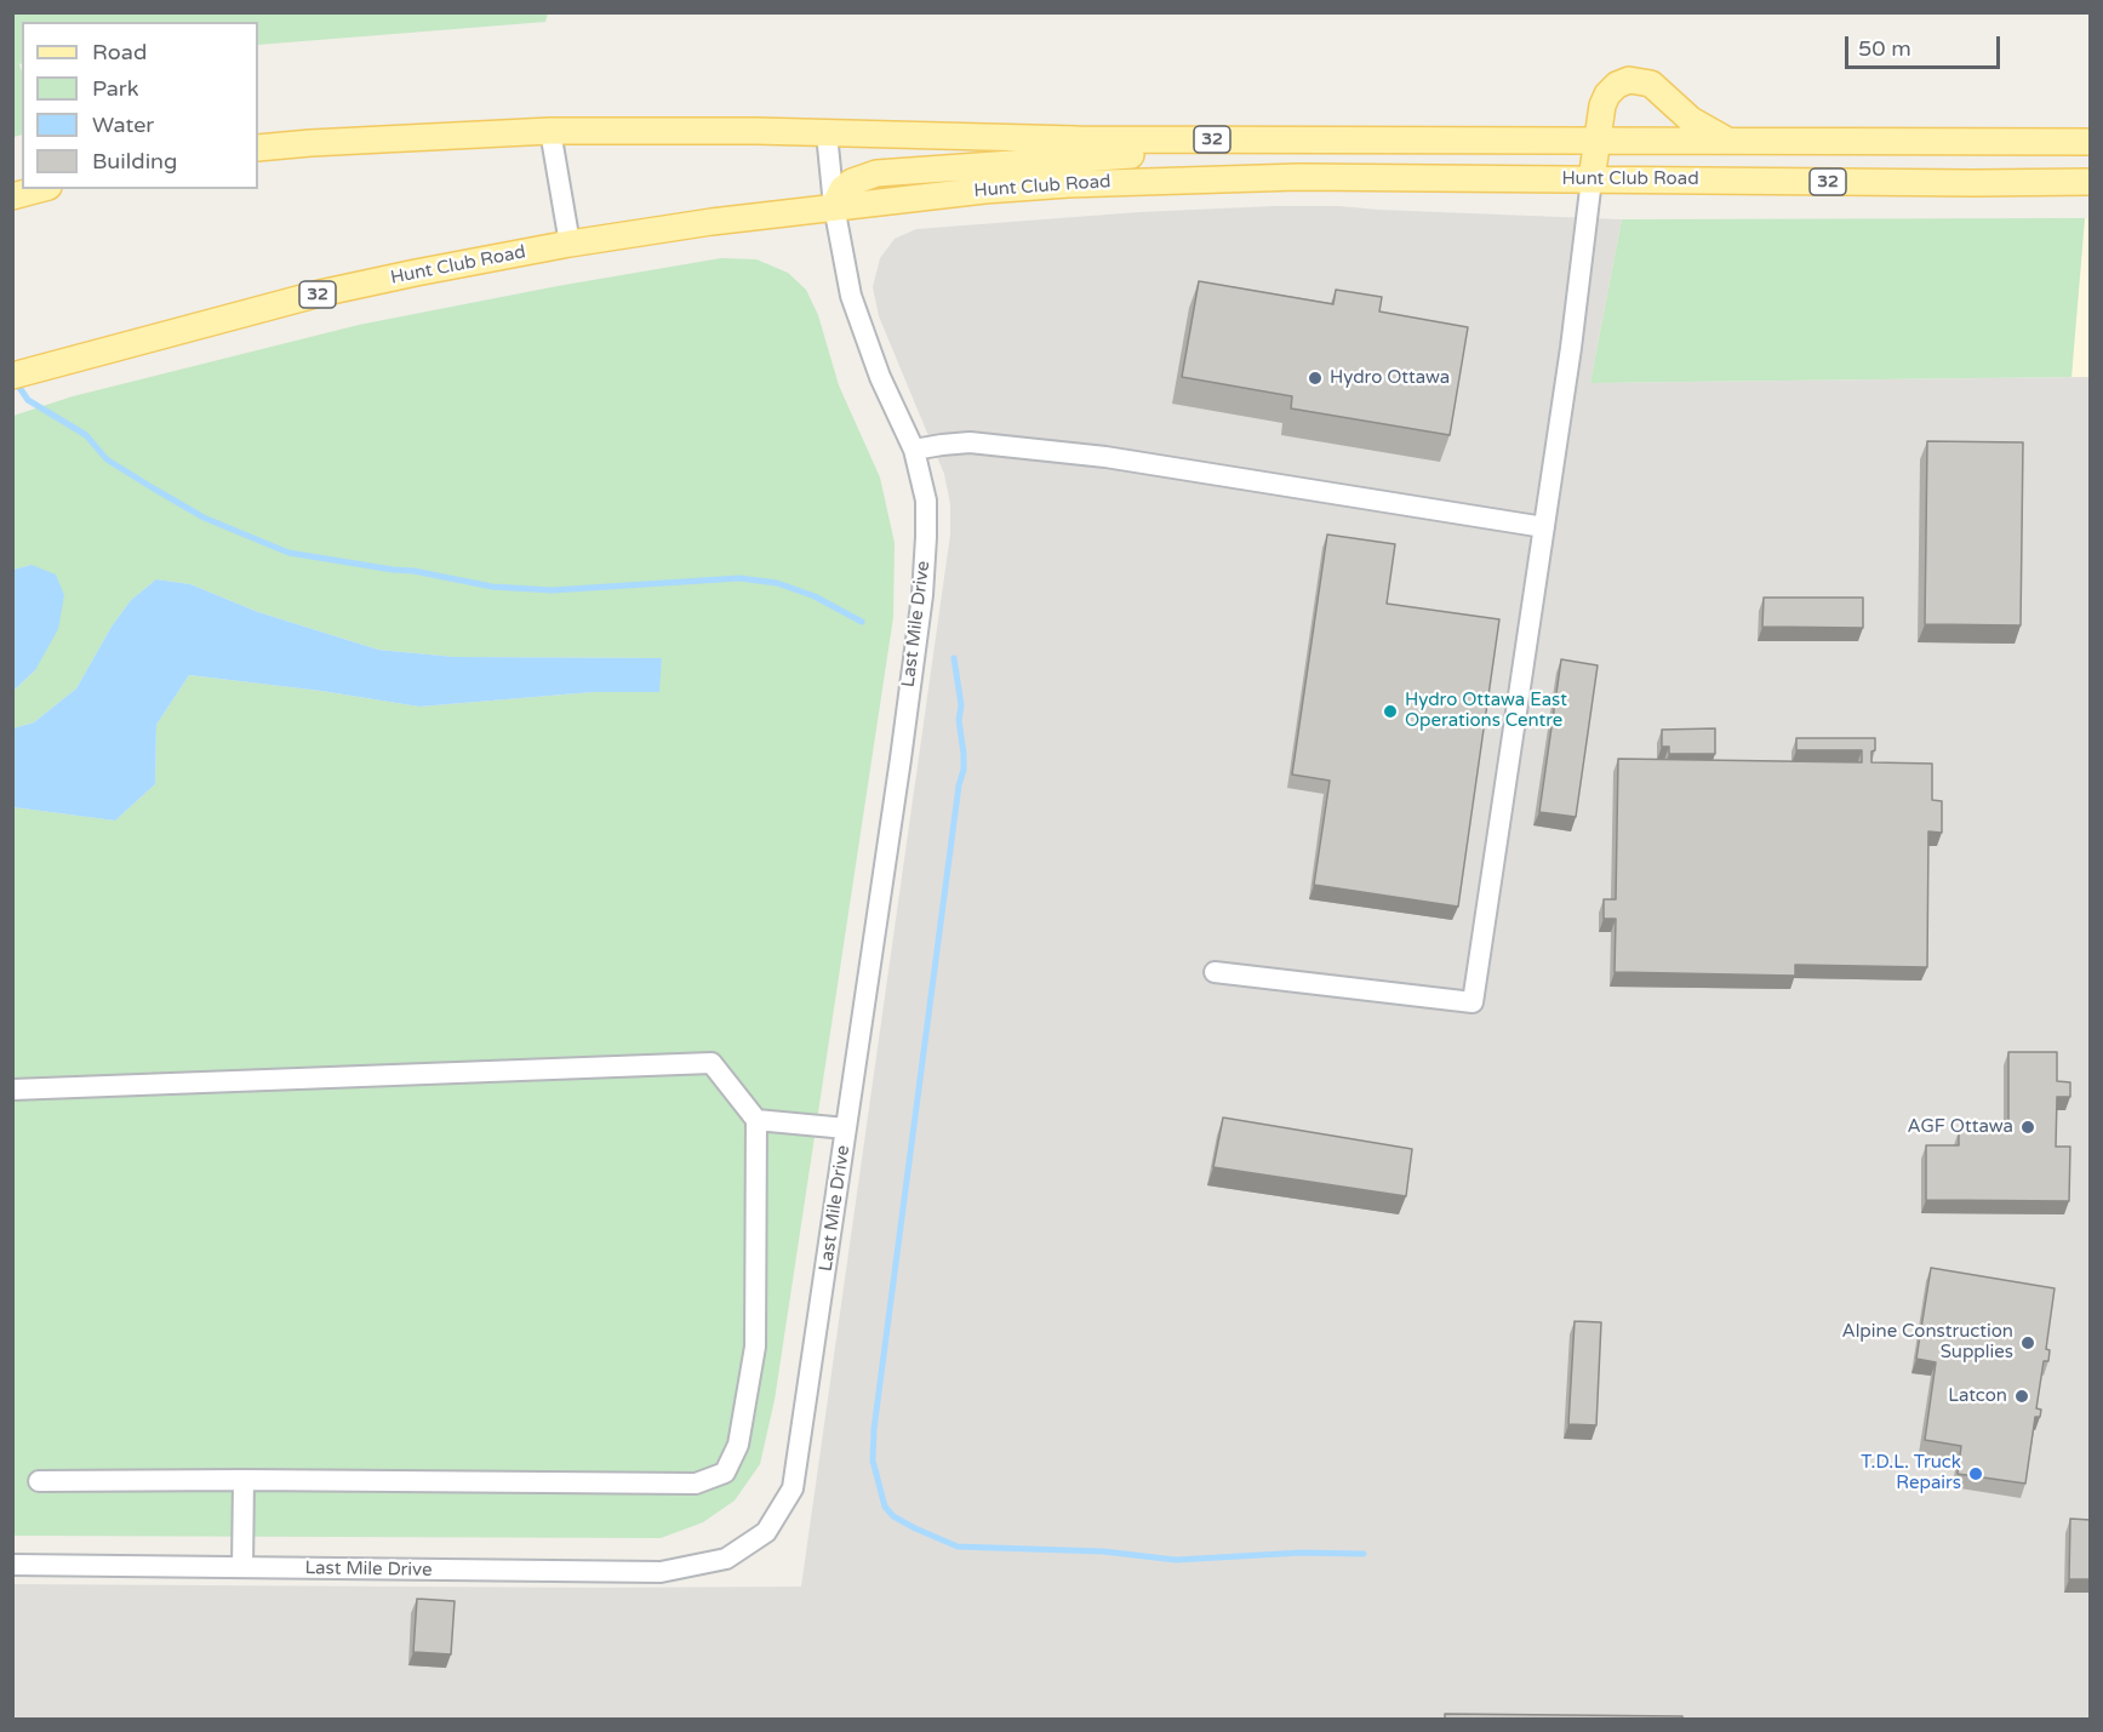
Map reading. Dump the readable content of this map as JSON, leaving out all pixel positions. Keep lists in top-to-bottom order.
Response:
{
  "streets": {
    "main road": ["32", "Hunt Club Road"],
    "street": ["Last Mile Drive"]
  },
  "crossings": [
    ["Hunt Club Road", "Last Mile Drive"]
  ],
  "places": [
    "Hydro Ottawa",
    "Hydro Ottawa East Operations Centre",
    "AGF Ottawa",
    "Alpine Construction Supplies",
    "Latcon",
    "T.D.L. Truck Repairs"
  ],
  "legend": [
    "Road",
    "Park",
    "Water",
    "Building"
  ],
  "scale_bar": "50 m"
}
